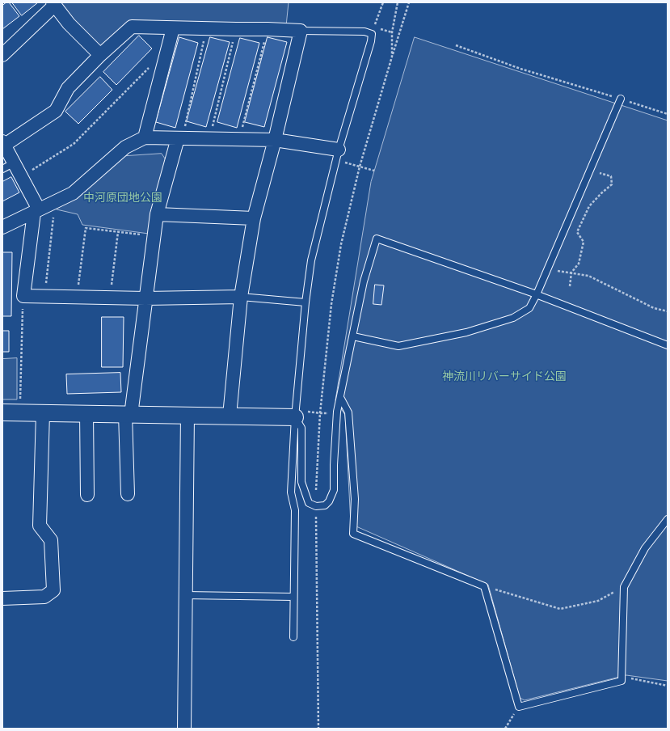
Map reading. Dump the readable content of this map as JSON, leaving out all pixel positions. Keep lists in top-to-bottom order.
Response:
{
  "parks": ["中河原団地公園", "神流川リバーサイド公園"]
}
